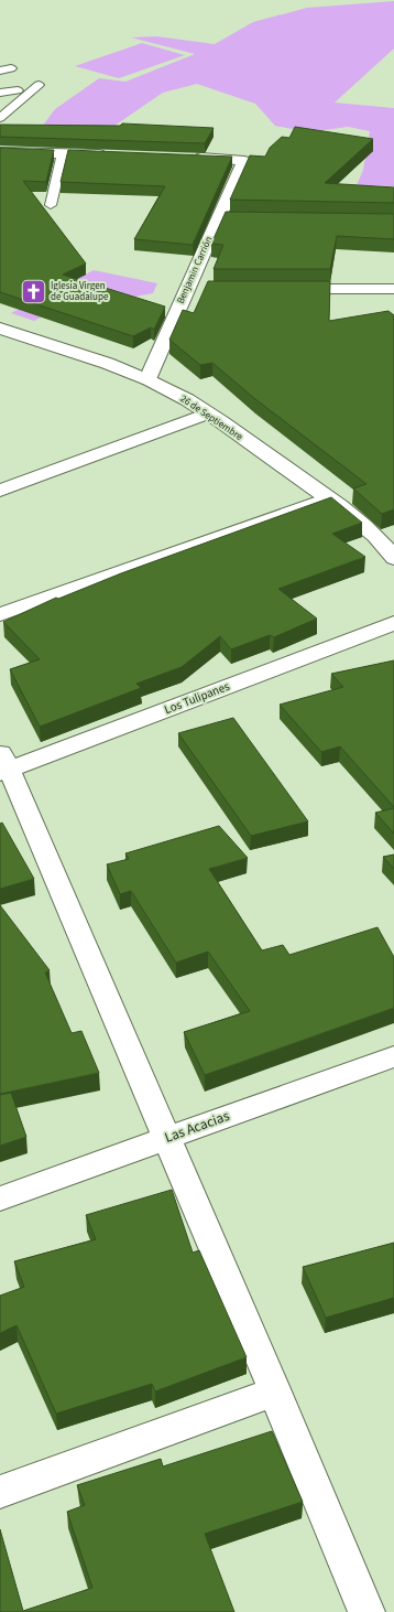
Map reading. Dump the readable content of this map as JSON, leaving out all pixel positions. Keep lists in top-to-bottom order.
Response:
{
  "streets": {
    "street": [
      "Benjamin Carrión",
      "26 de Septiembre",
      "Los Tulipanes",
      "Las Acacias"
    ]
  },
  "crossings": [
    ["Benjamin Carrión", "26 de Septiembre"]
  ],
  "places": {
    "church": ["Iglesia Virgen de Guadalupe"]
  }
}
